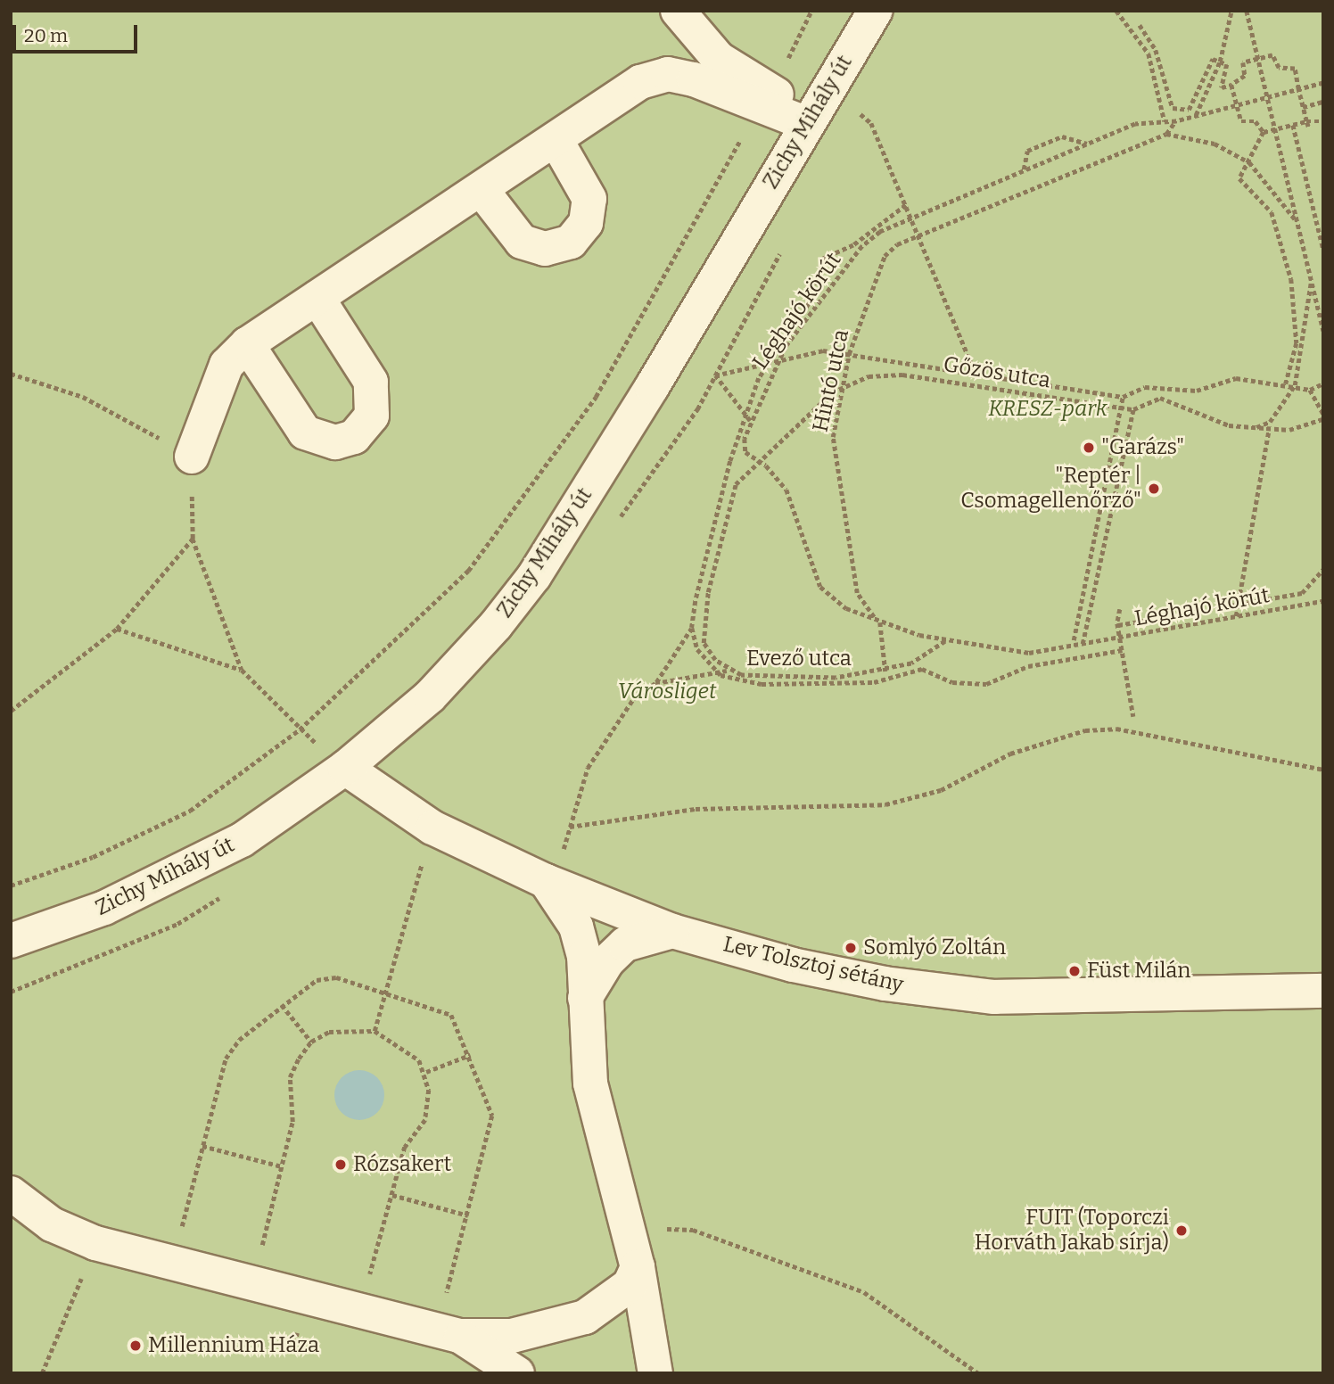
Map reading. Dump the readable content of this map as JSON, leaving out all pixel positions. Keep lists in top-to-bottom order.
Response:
{
  "streets": {
    "street": ["Zichy Mihály út", "Lev Tolsztoj sétány"],
    "path": [
      "Léghajó körút",
      "Gőzös utca",
      "Hintó utca",
      "Evező utca"
    ]
  },
  "crossings": [
    ["Zichy Mihály út", "Lev Tolsztoj sétány"],
    ["Léghajó körút", "Gőzös utca"],
    ["Léghajó körút", "Hintó utca"],
    ["Léghajó körút", "Evező utca"],
    ["Gőzös utca", "Hintó utca"],
    ["Gőzös utca", "Evező utca"]
  ],
  "parks": ["KRESZ-park", "Városliget"],
  "places": [
    "\"Garázs\"",
    "\"Reptér | Csomagellenőrző\"",
    "Somlyó Zoltán",
    "Füst Milán",
    "Rózsakert",
    "FUIT (Toporczi Horváth Jakab sírja)",
    "Millennium Háza"
  ],
  "scale_bar": "20 m"
}
